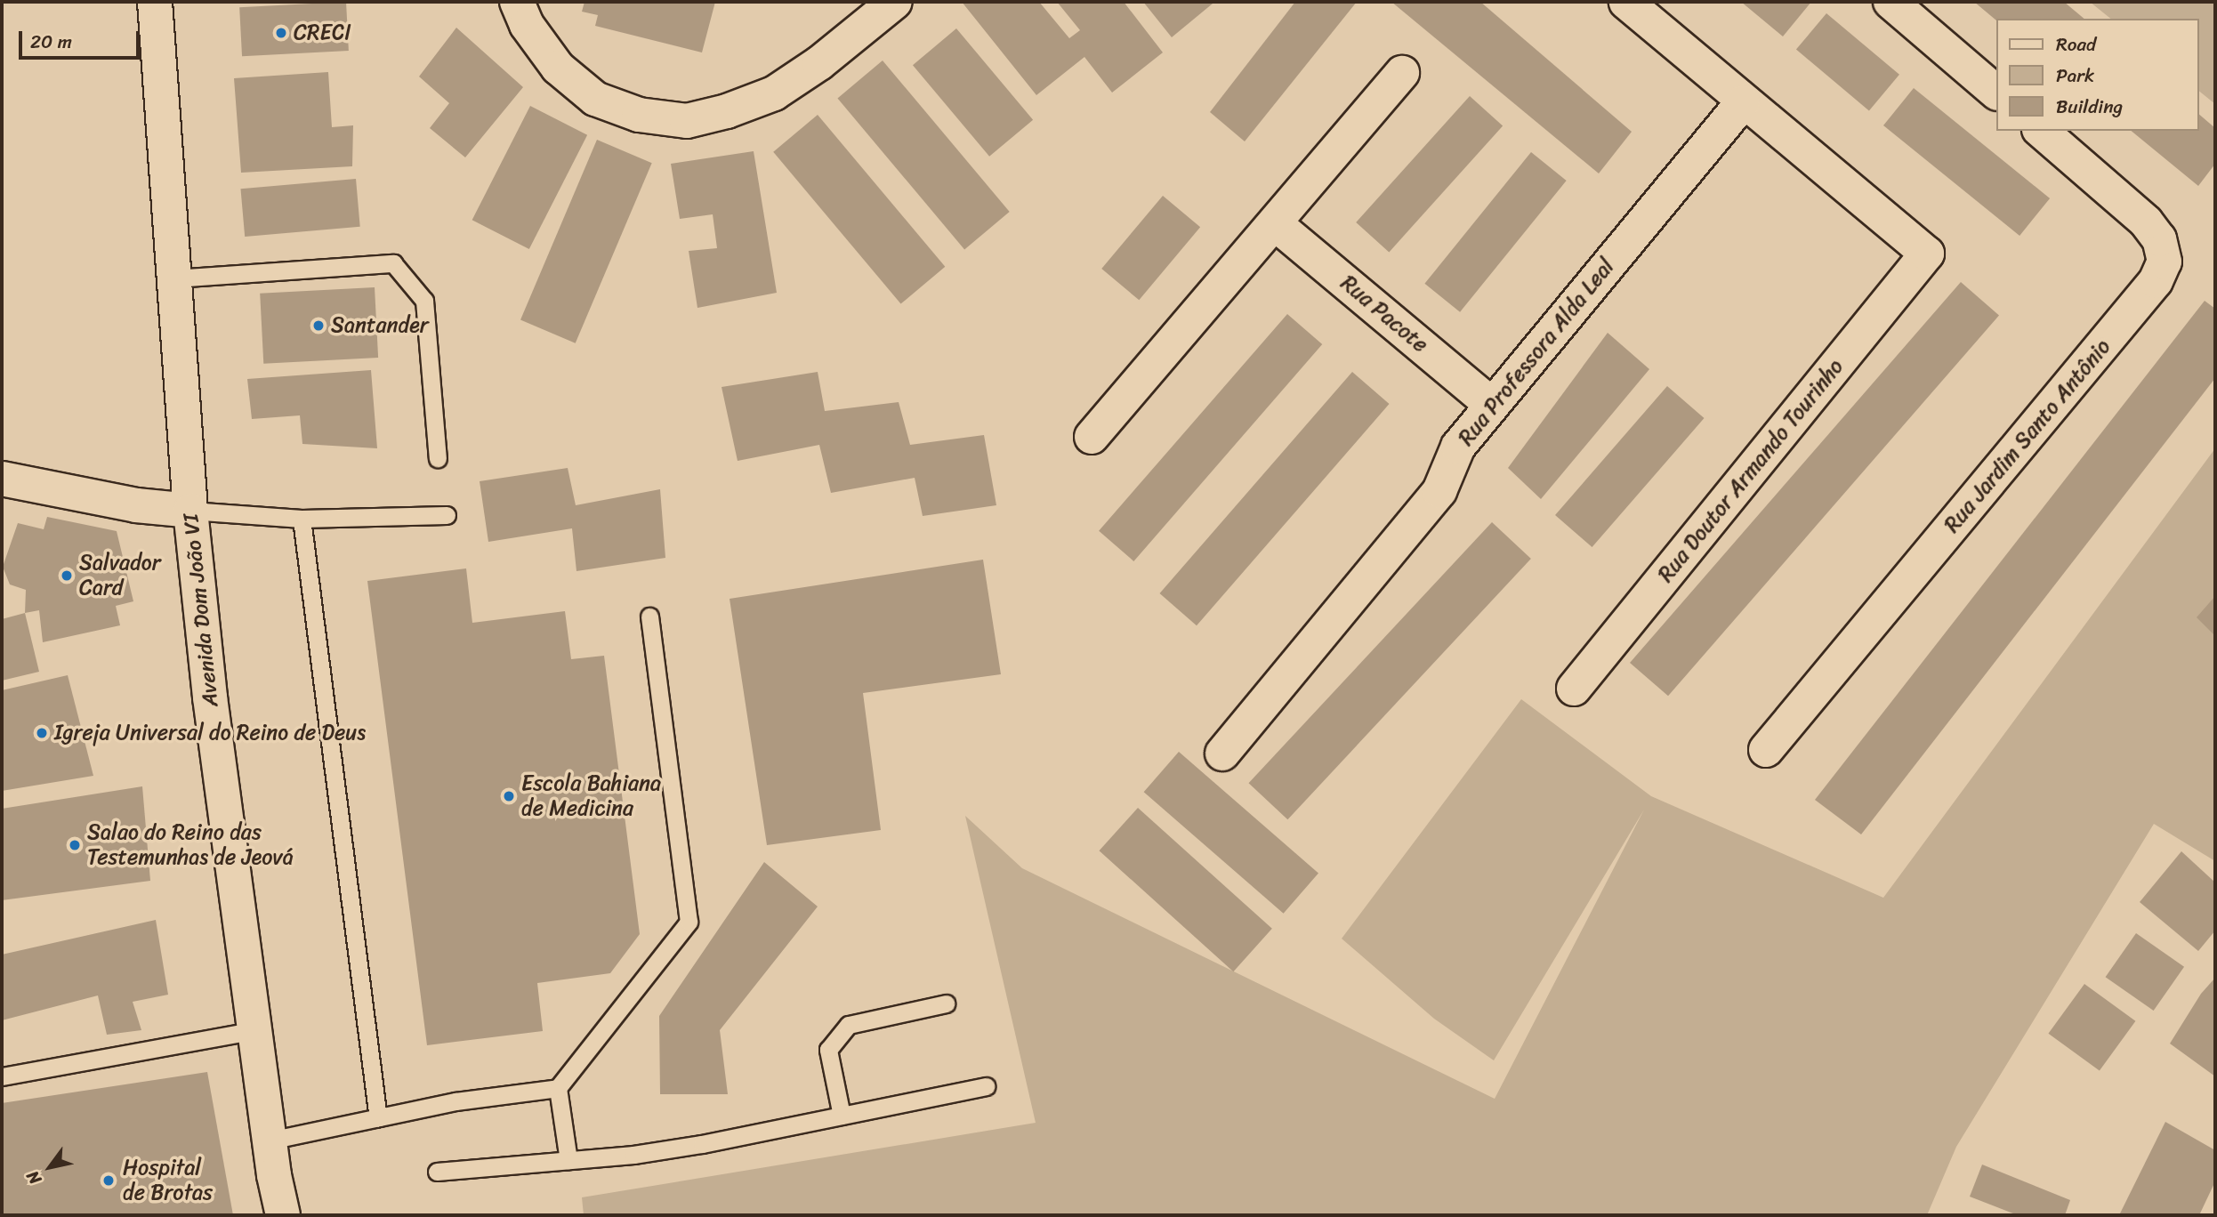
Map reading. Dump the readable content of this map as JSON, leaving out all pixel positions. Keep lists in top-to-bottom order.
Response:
{
  "streets": {
    "street": [
      "Rua Pacote",
      "Rua Professora Alda Leal",
      "Rua Jardim Santo Antônio",
      "Rua Doutor Armando Tourinho",
      "Avenida Dom João VI"
    ]
  },
  "crossings": [
    ["Rua Pacote", "Rua Professora Alda Leal"],
    ["Rua Professora Alda Leal", "Rua Doutor Armando Tourinho"]
  ],
  "places": [
    "CRECI",
    "Santander",
    "Salvador Card",
    "Igreja Universal do Reino de Deus",
    "Escola Bahiana de Medicina",
    "Salao do Reino das Testemunhas de Jeová",
    "Hospital de Brotas"
  ],
  "legend": ["Road", "Park", "Building"],
  "scale_bar": "20 m",
  "north": "bottom left"
}
